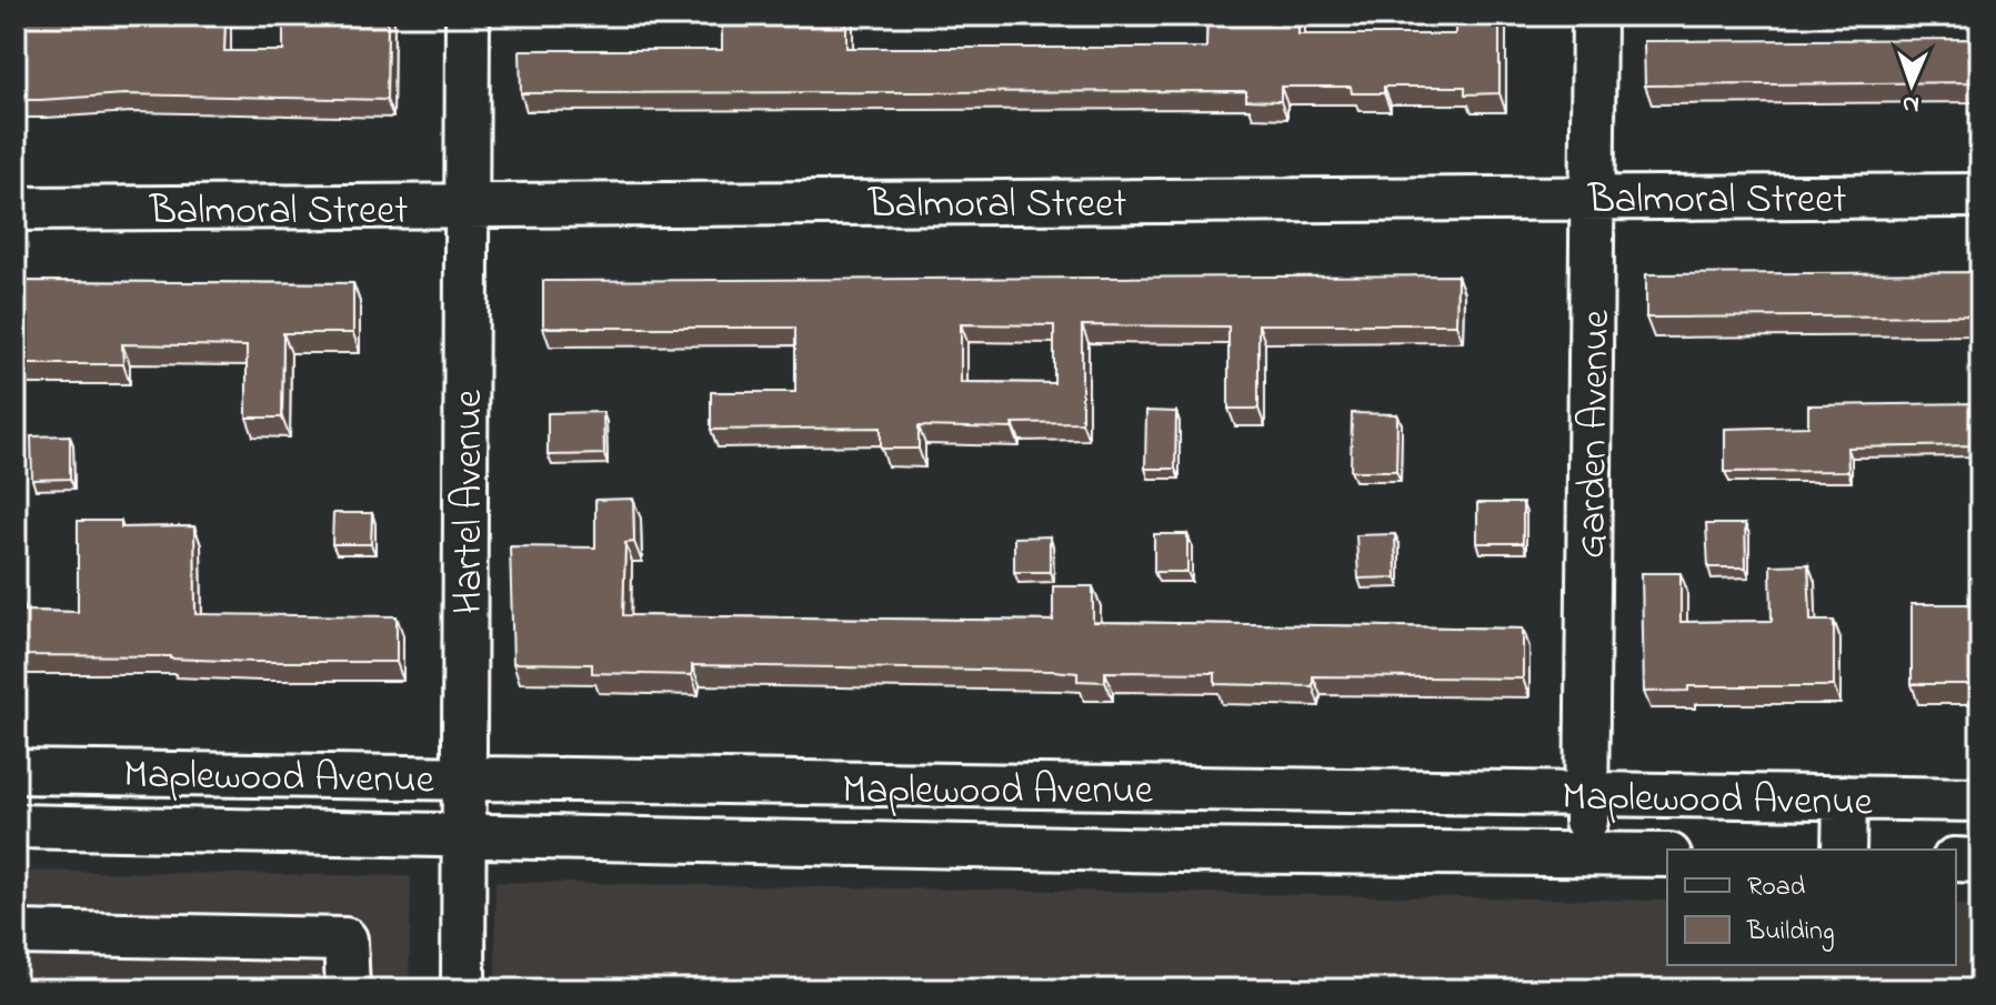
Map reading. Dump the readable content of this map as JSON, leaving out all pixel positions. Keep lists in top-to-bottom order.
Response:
{
  "streets": {
    "street": [
      "Balmoral Street",
      "Garden Avenue",
      "Hartel Avenue",
      "Maplewood Avenue"
    ]
  },
  "crossings": [
    ["Balmoral Street", "Garden Avenue"],
    ["Balmoral Street", "Hartel Avenue"],
    ["Garden Avenue", "Maplewood Avenue"],
    ["Hartel Avenue", "Maplewood Avenue"]
  ],
  "legend": ["Road", "Building"],
  "north": "bottom"
}
